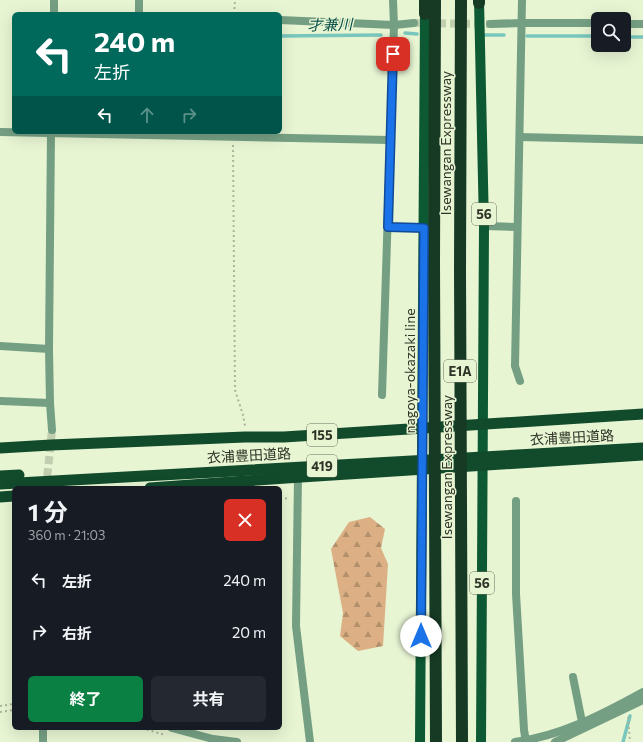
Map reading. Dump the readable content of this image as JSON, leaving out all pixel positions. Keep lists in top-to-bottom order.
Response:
{
  "streets": {
    "highway": [
      "Isewangan Expressway",
      "E1A",
      "155",
      "衣浦豊田道路",
      "419"
    ],
    "main road": ["56", "nagoya-okazaki line"]
  },
  "crossings": [
    ["56", "155"],
    ["nagoya-okazaki line", "155"]
  ],
  "water": ["才兼川"],
  "page": {
    "turn": ["240 m", "左折"],
    "heading": ["1 分", "360 m · 21:03"],
    "list": [
      {
        "name": "左折",
        "value": "240 m"
      },
      {
        "name": "右折",
        "value": "20 m"
      }
    ],
    "buttons": ["終了", "共有"]
  }
}
